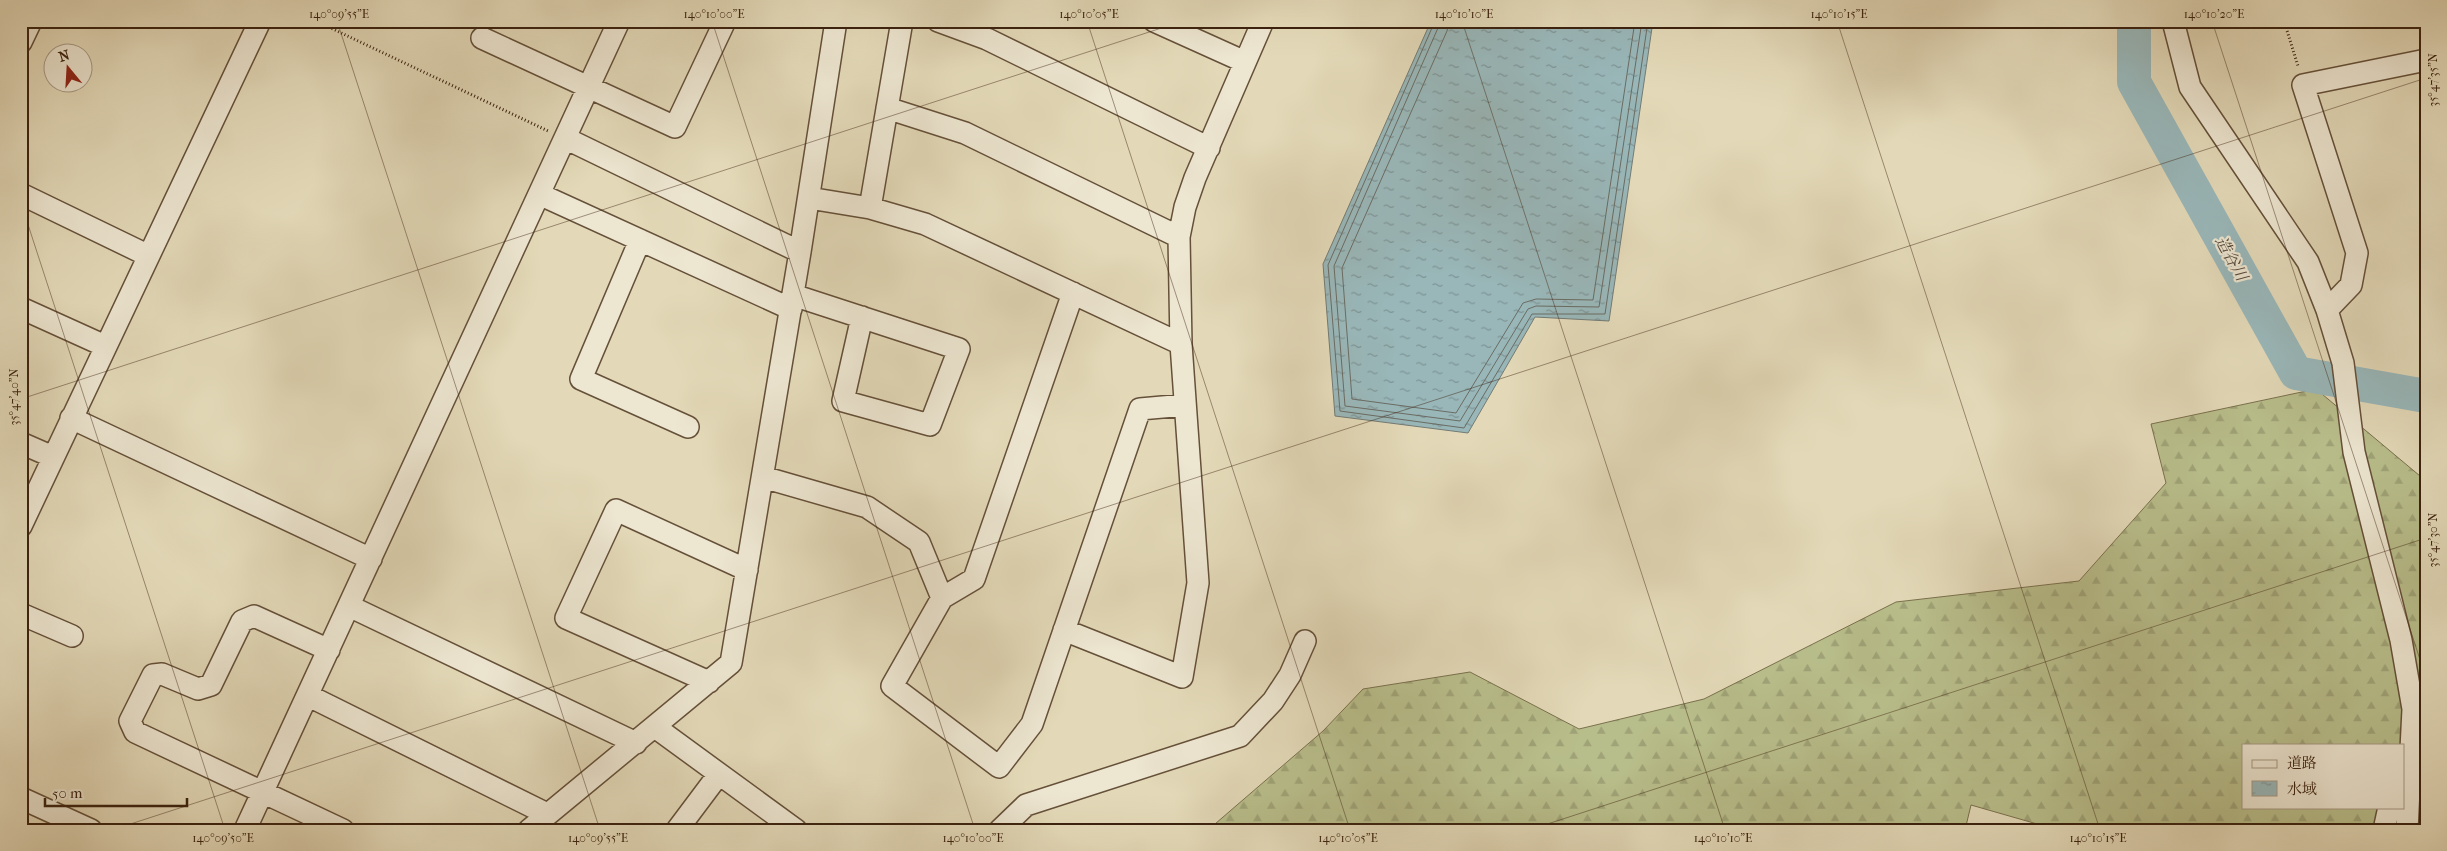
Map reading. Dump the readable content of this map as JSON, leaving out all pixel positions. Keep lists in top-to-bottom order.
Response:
{
  "water": ["造谷川"],
  "legend": ["道路", "水域"],
  "scale_bar": "50 m",
  "north": "top",
  "coordinates": [
    "140°09'55\"E",
    "140°10'00\"E",
    "140°10'05\"E",
    "140°10'10\"E",
    "140°10'15\"E",
    "140°10'20\"E",
    "35°47'35\"N",
    "35°47'40\"N",
    "35°47'30\"N",
    "140°09'50\"E"
  ]
}
